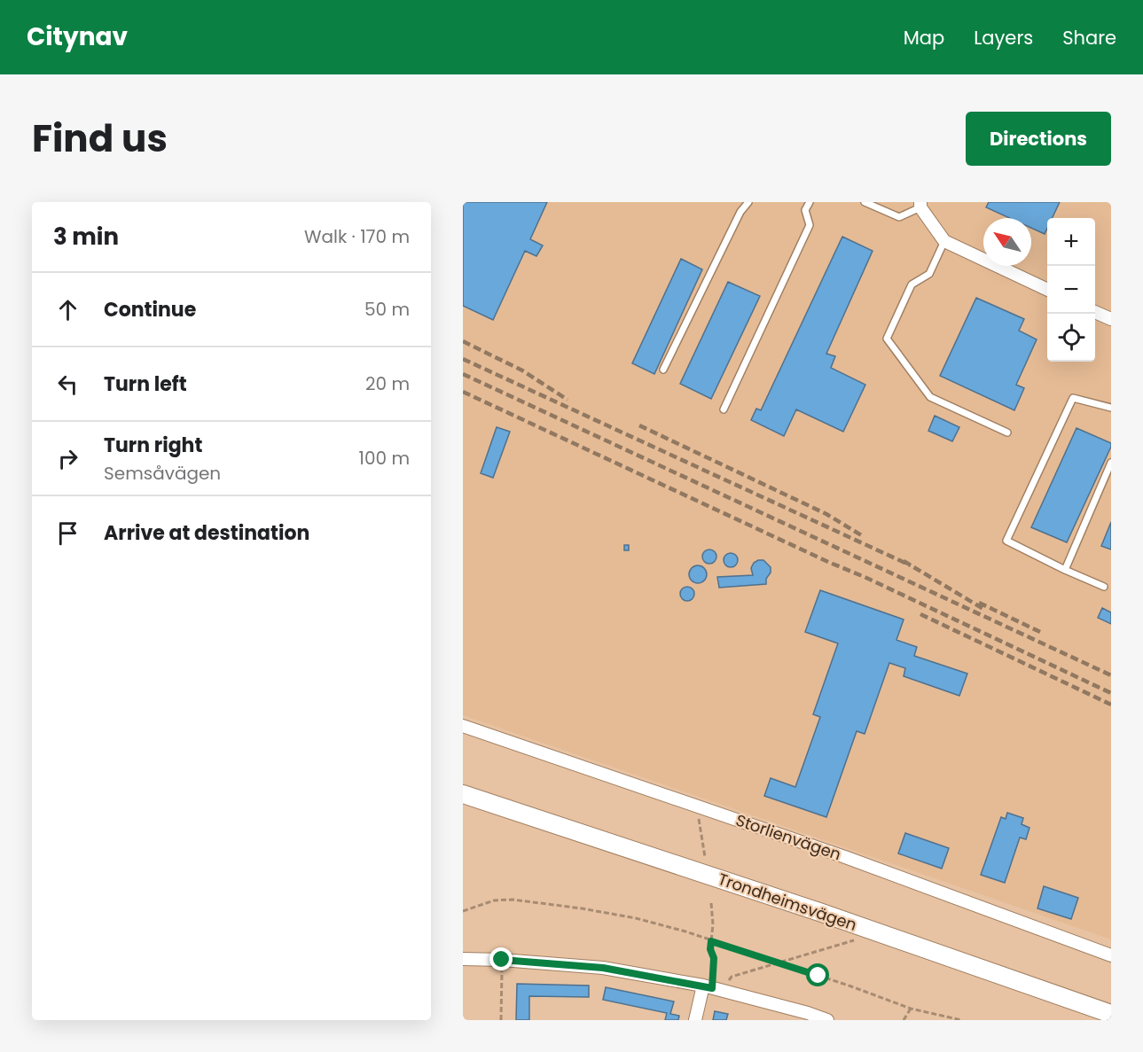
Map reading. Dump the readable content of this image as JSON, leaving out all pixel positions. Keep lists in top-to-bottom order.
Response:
{
  "streets": {
    "main road": ["Trondheimsvägen"],
    "street": ["Storlienvägen"]
  },
  "north": "top left",
  "page": {
    "header": "Citynav",
    "nav": ["Map", "Layers", "Share"],
    "title": "Find us",
    "buttons": "Directions",
    "heading": ["3 min", "Walk · 170 m"],
    "map_buttons": ["+", "−"],
    "list": [
      ["Continue", "50 m"],
      ["Turn left", "20 m"],
      ["Turn right", "Semsåvägen", "100 m"],
      "Arrive at destination"
    ]
  }
}
